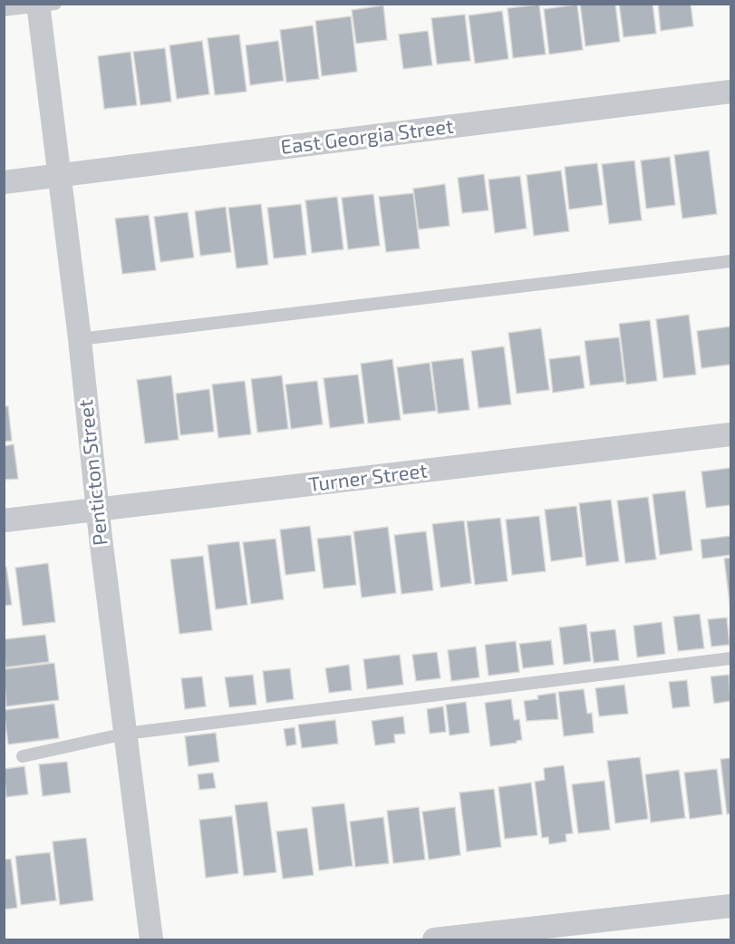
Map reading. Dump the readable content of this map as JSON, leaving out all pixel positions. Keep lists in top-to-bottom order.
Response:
{
  "streets": {
    "street": ["East Georgia Street", "Penticton Street", "Turner Street"]
  },
  "crossings": [
    ["East Georgia Street", "Penticton Street"],
    ["Penticton Street", "Turner Street"]
  ]
}
